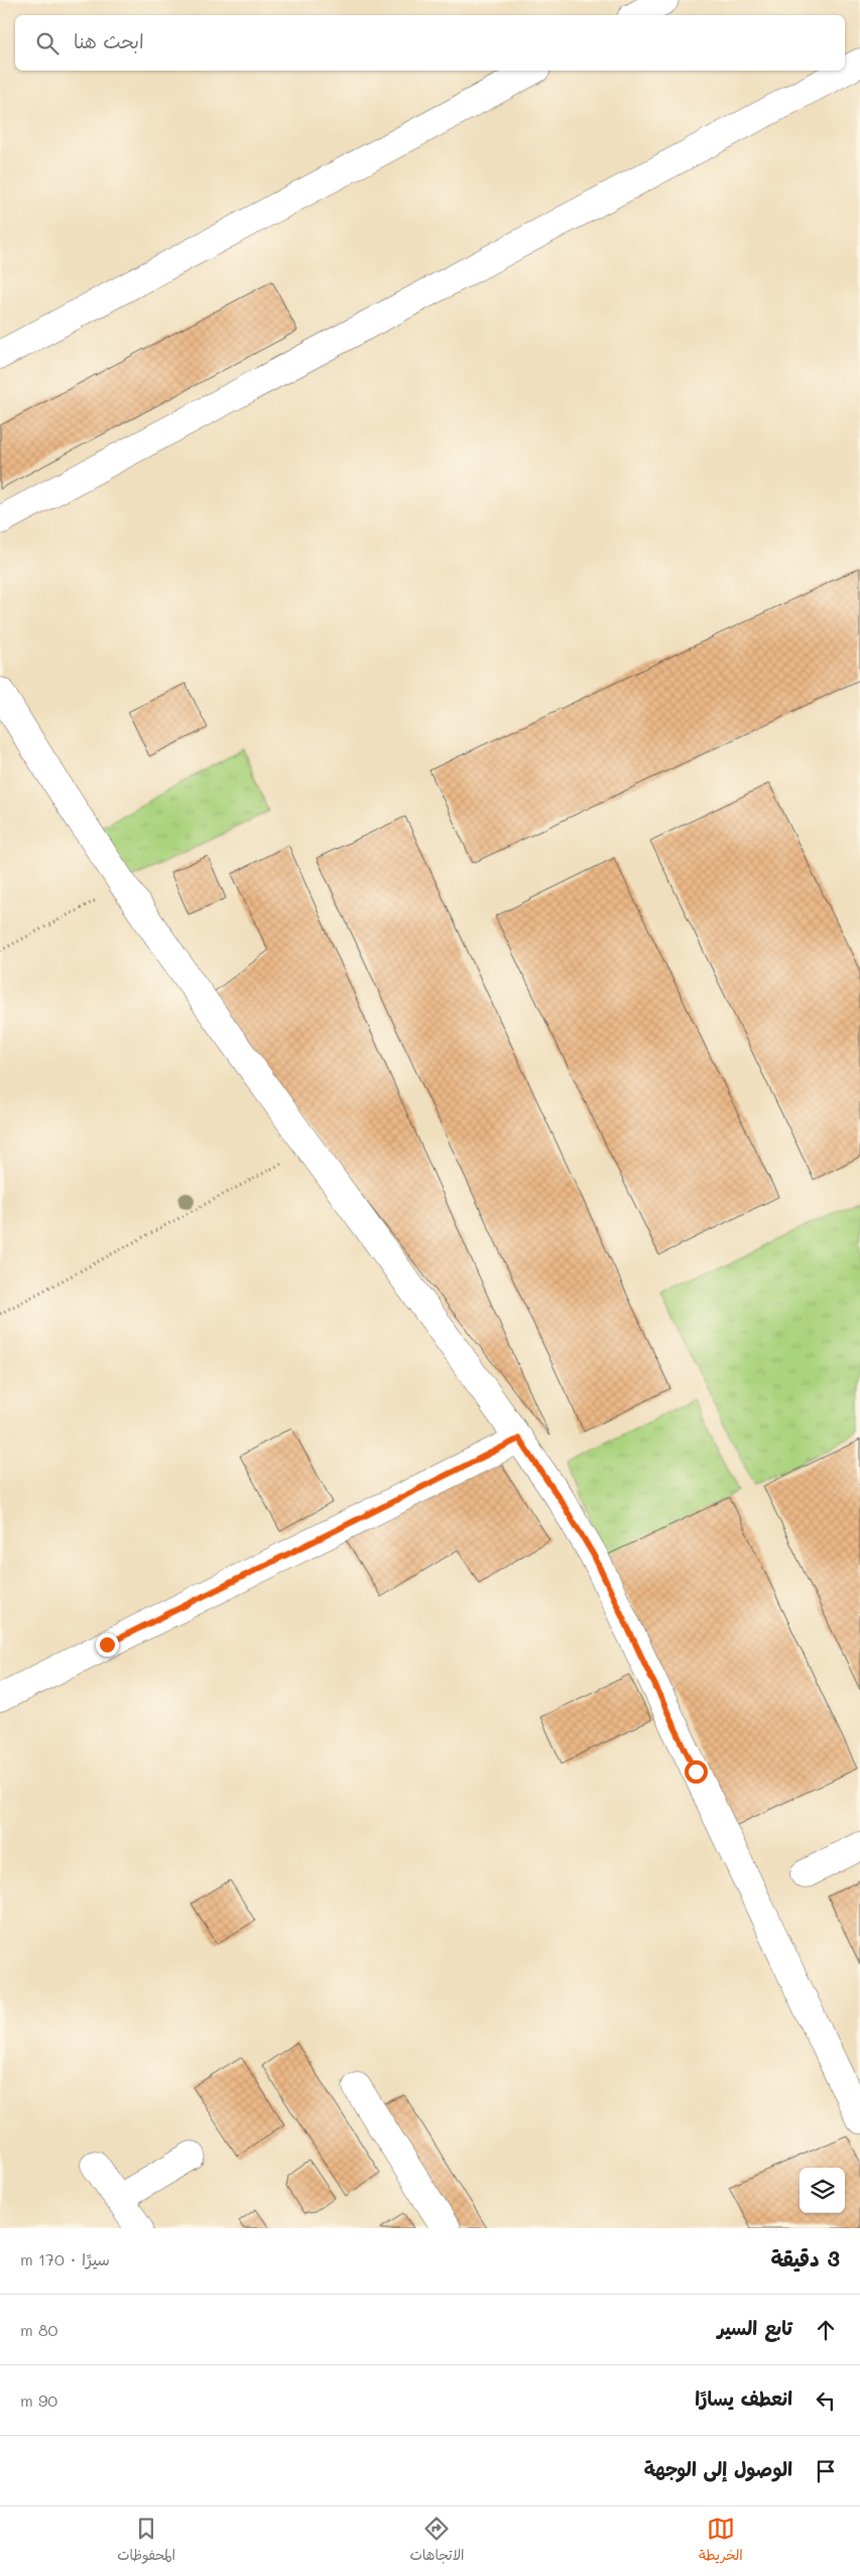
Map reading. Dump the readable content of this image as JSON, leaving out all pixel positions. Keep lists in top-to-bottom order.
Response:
{
  "page": {
    "search": "ابحث هنا",
    "heading": ["3 دقيقة", "سيرًا · 170 m"],
    "list": [
      ["تابع السير", "80 m"],
      ["انعطف يسارًا", "90 m"],
      "الوصول إلى الوجهة"
    ],
    "nav": ["الخريطة", "الاتجاهات", "المحفوظات"]
  }
}
